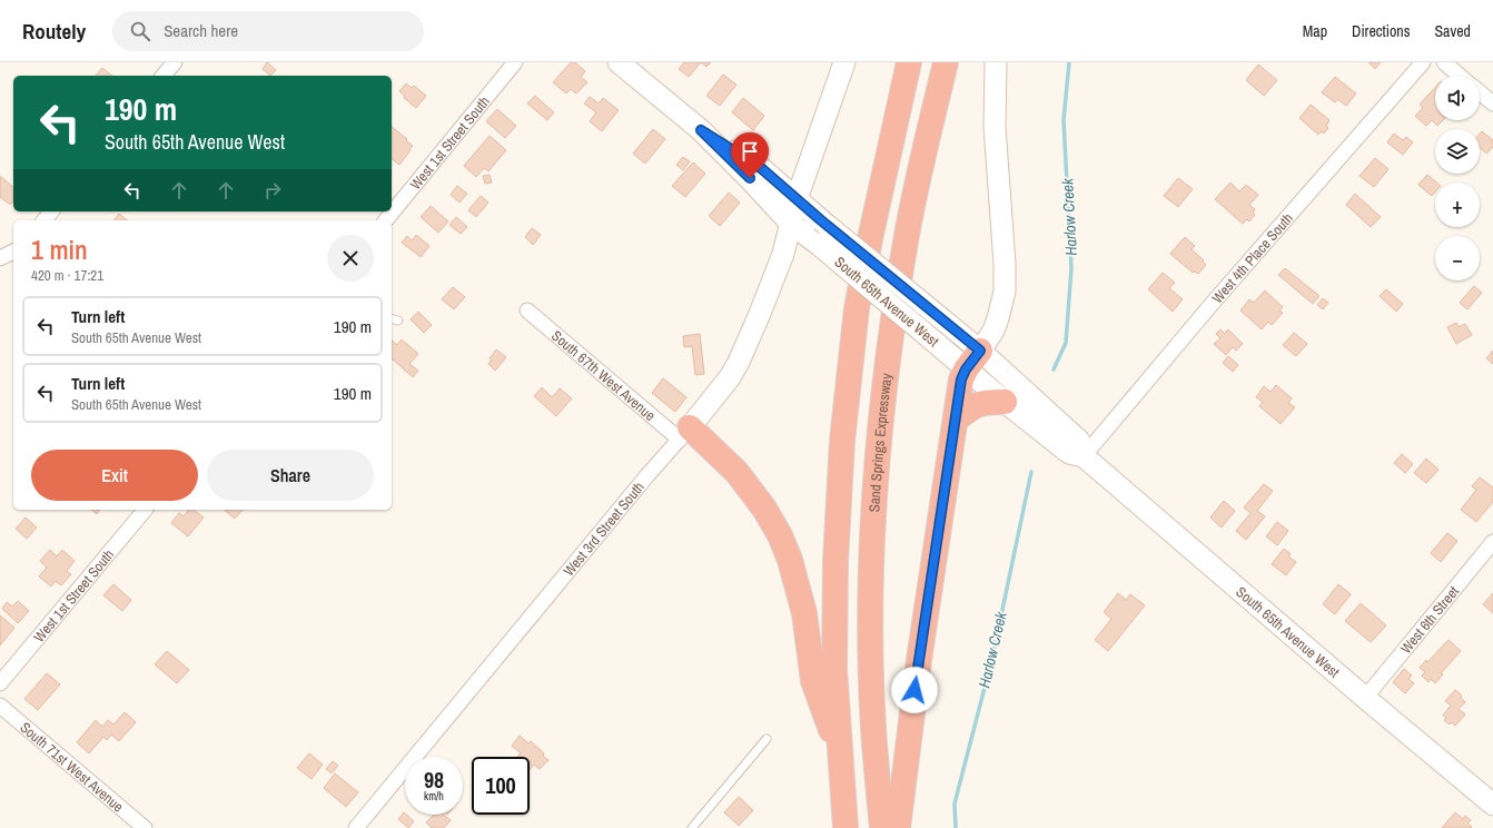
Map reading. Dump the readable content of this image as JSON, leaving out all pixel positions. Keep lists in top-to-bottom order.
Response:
{
  "streets": {
    "highway": ["Sand Springs Expressway"],
    "street": [
      "West 1st Street South",
      "West 4th Place South",
      "South 65th Avenue West",
      "South 67th West Avenue",
      "West 3rd Street South",
      "West 6th Street",
      "South 71st West Avenue"
    ]
  },
  "crossings": [
    ["West 4th Place South", "South 65th Avenue West"],
    ["South 65th Avenue West", "West 3rd Street South"],
    ["South 65th Avenue West", "West 6th Street"],
    ["South 67th West Avenue", "West 3rd Street South"]
  ],
  "water": ["Harlow Creek"],
  "page": {
    "header": "Routely",
    "search": "Search here",
    "nav": ["Map", "Directions", "Saved"],
    "map_buttons": ["+", "−"],
    "turn": ["190 m", "South 65th Avenue West"],
    "heading": ["1 min", "420 m · 17:21"],
    "list": [
      {
        "name": "Turn left",
        "note": "South 65th Avenue West",
        "value": "190 m"
      },
      {
        "name": "Turn left",
        "note": "South 65th Avenue West",
        "value": "190 m"
      }
    ],
    "buttons": ["Exit", "Share"],
    "speed": "98 km/h",
    "limit": "100"
  }
}
